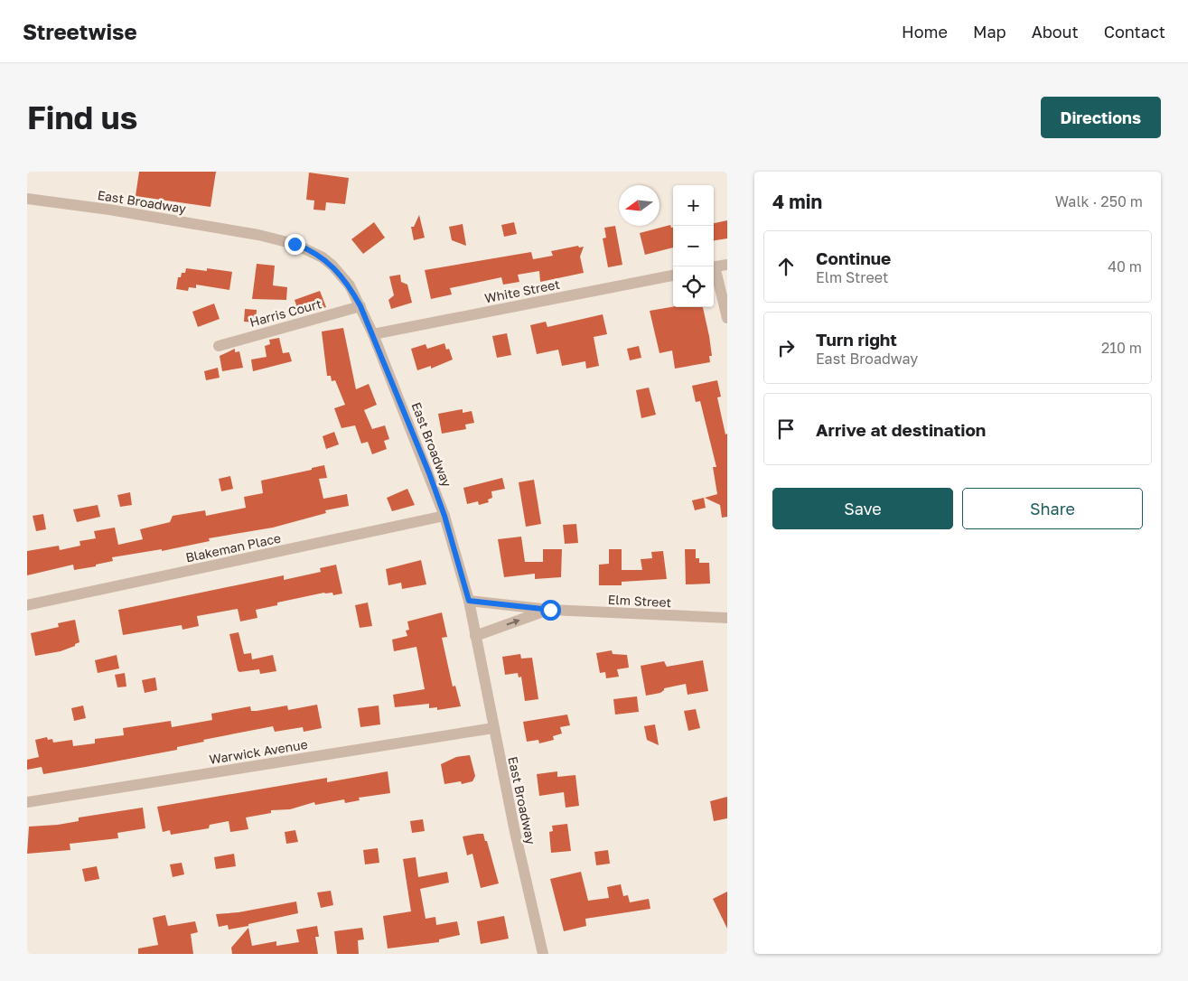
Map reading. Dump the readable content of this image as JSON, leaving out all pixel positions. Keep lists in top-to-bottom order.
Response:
{
  "streets": {
    "street": [
      "East Broadway",
      "White Street",
      "Harris Court",
      "Blakeman Place",
      "Elm Street",
      "Warwick Avenue"
    ]
  },
  "crossings": [
    ["East Broadway", "White Street"],
    ["East Broadway", "Harris Court"],
    ["East Broadway", "Blakeman Place"],
    ["East Broadway", "Elm Street"],
    ["East Broadway", "Warwick Avenue"]
  ],
  "north": "left",
  "page": {
    "header": "Streetwise",
    "nav": [
      "Home",
      "Map",
      "About",
      "Contact"
    ],
    "buttons": [
      "Directions",
      ["Save", "Share"]
    ],
    "title": "Find us",
    "heading": ["4 min", "Walk · 250 m"],
    "map_buttons": ["+", "−"],
    "list": [
      ["Continue", "Elm Street", "40 m"],
      ["Turn right", "East Broadway", "210 m"],
      "Arrive at destination"
    ]
  }
}
